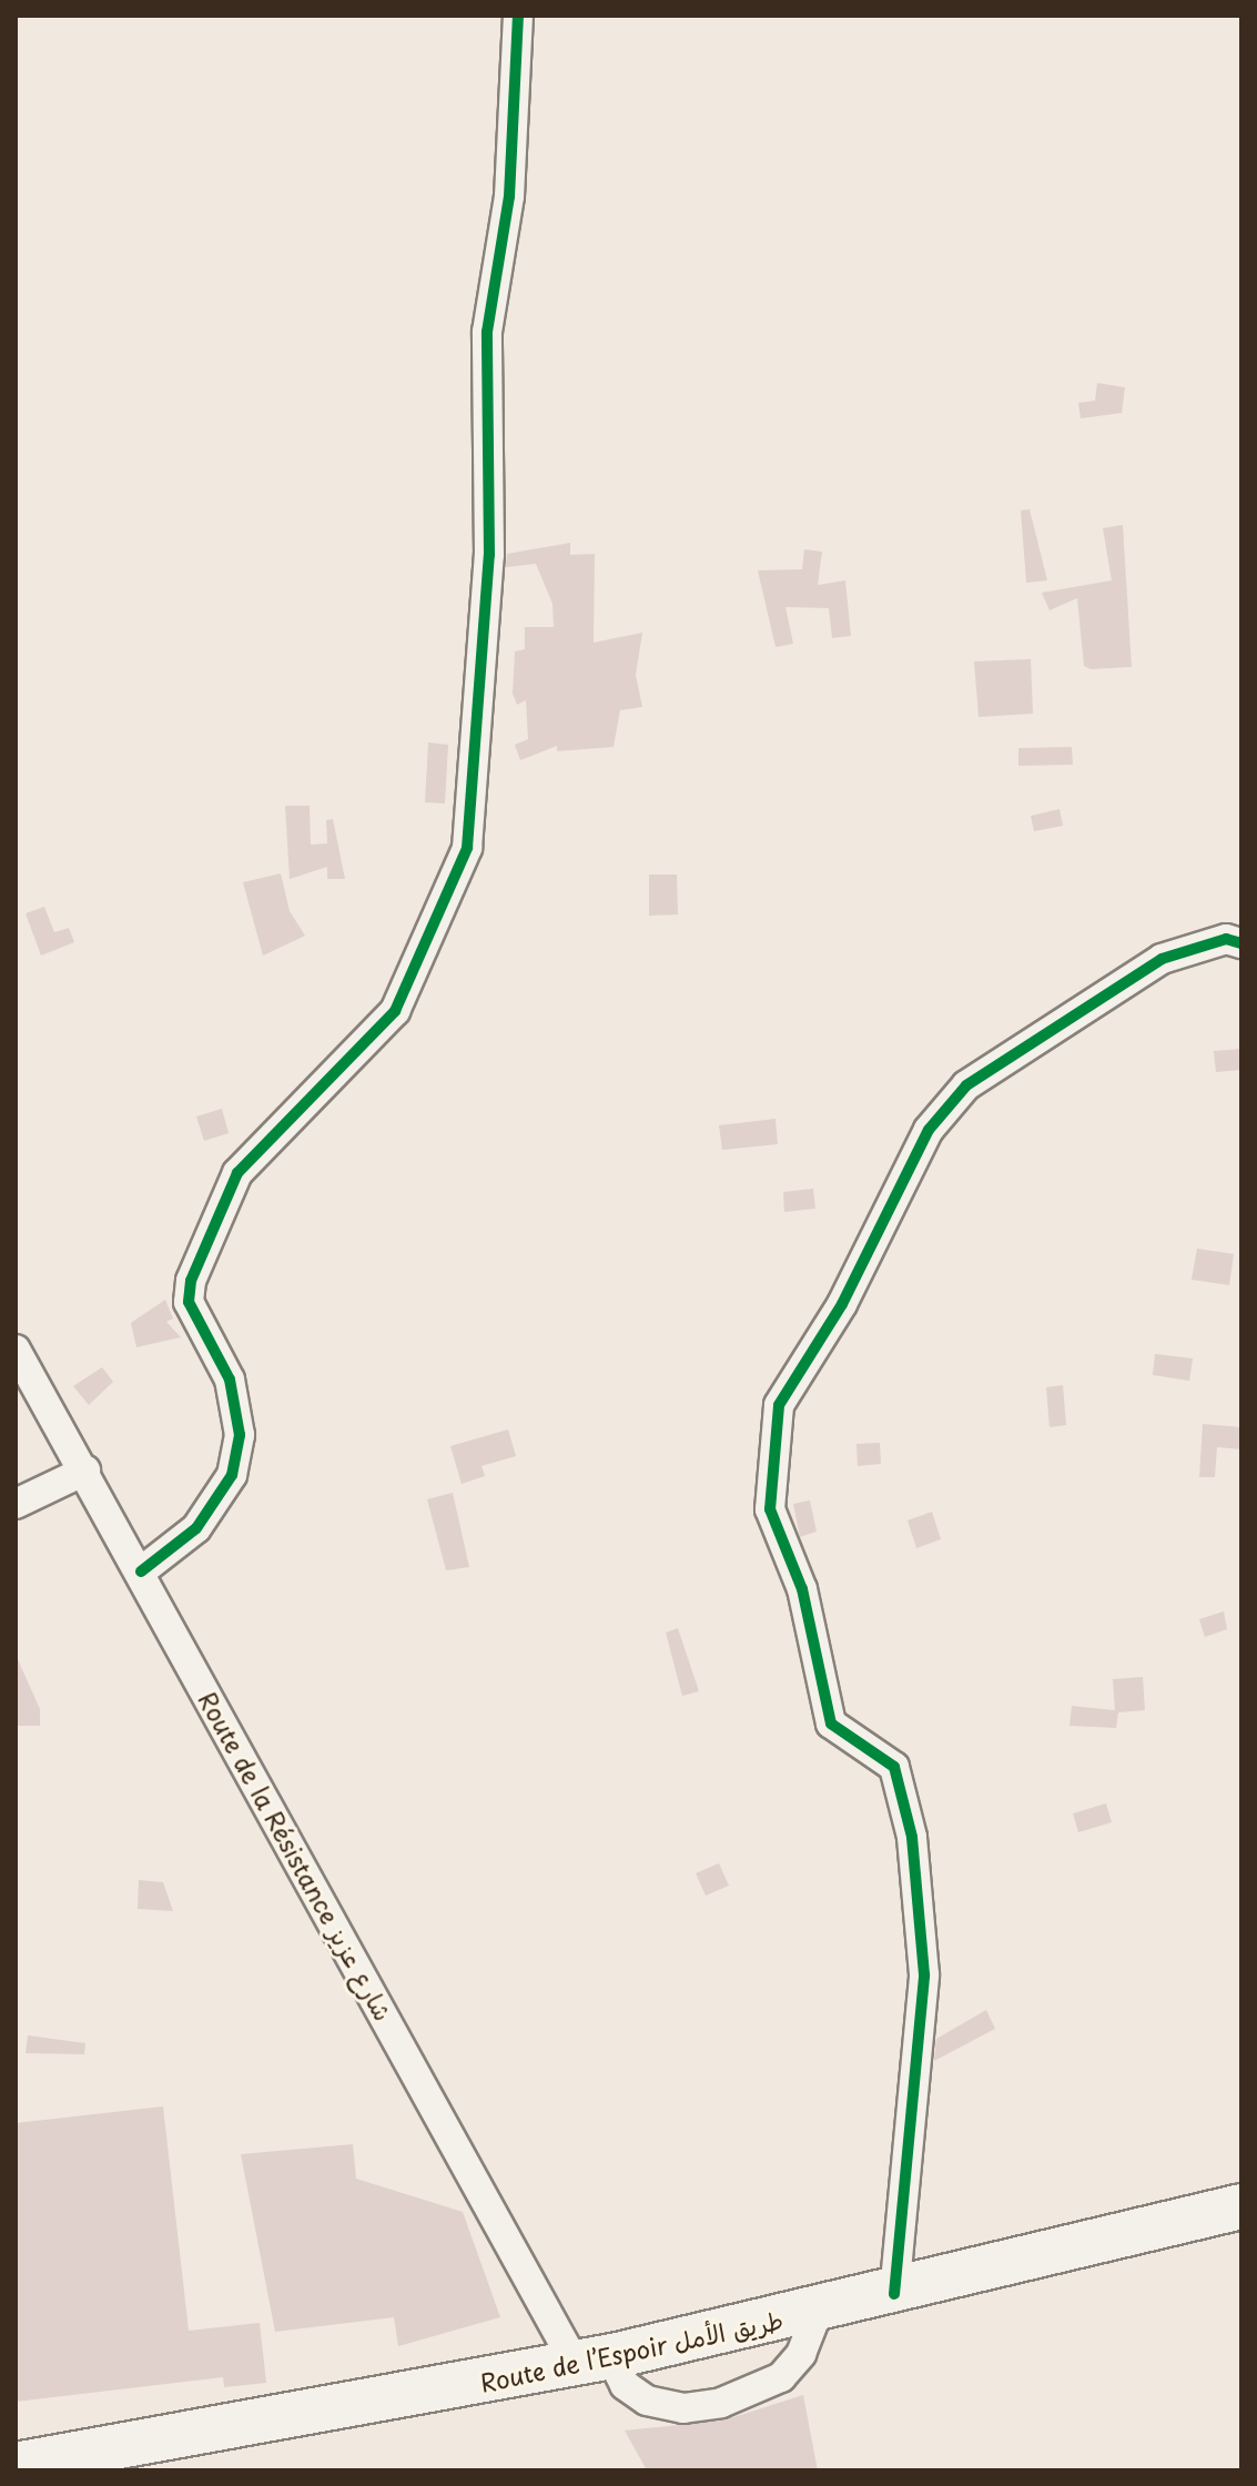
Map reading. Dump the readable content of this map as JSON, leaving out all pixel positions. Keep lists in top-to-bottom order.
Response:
{
  "streets": {
    "highway": ["Route de l’Espoir طريق الأمل"],
    "street": ["Route de la Résistance شارع عزيز"]
  },
  "crossings": [
    ["Route de la Résistance شارع عزيز", "Route de l’Espoir طريق الأمل"]
  ]
}
